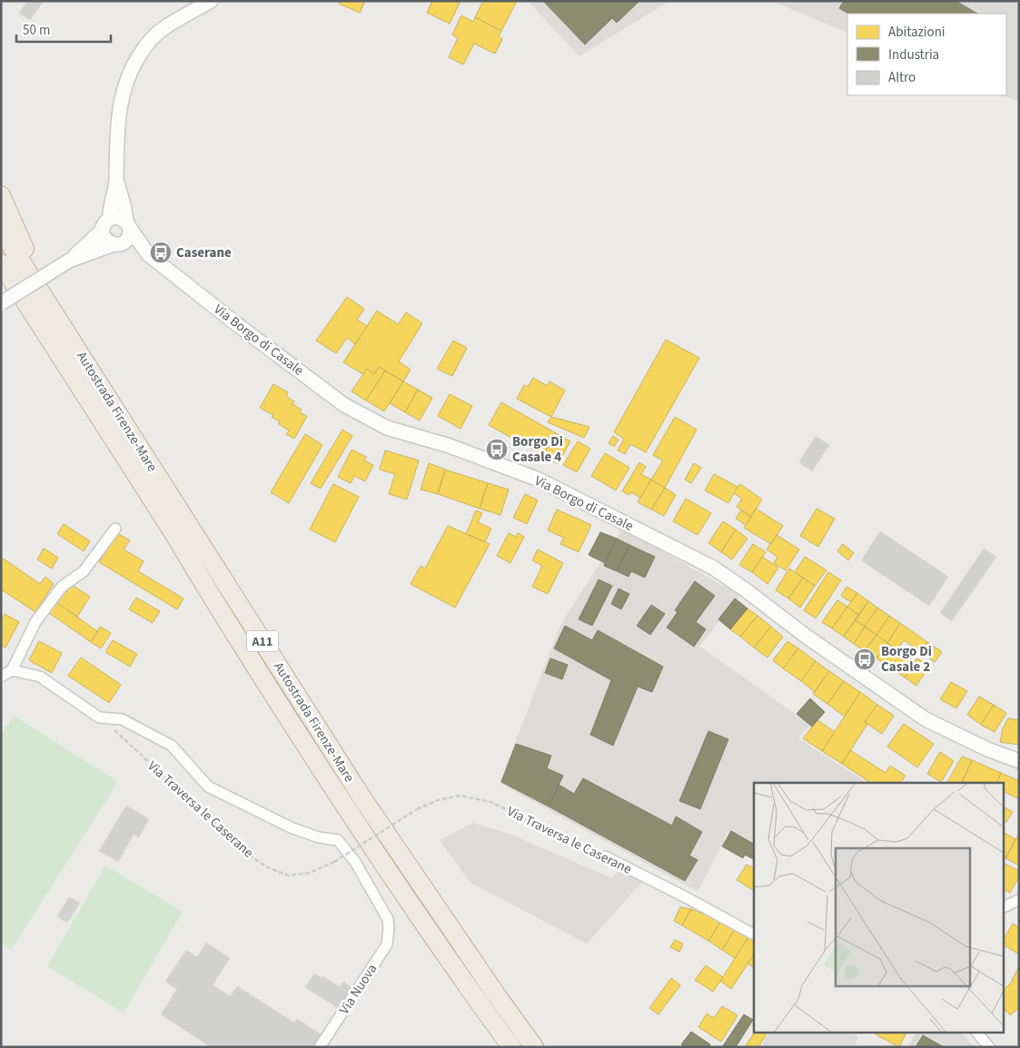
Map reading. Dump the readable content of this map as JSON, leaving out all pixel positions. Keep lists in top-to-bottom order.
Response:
{
  "streets": {
    "highway": ["Autostrada Firenze-Mare", "A11"],
    "street": ["Via Borgo di Casale", "Via Traversa le Caserane", "Via Nuova"]
  },
  "crossings": [
    ["Via Traversa le Caserane", "Via Nuova"]
  ],
  "places": {
    "bus stop": ["Caserane", "Borgo Di Casale 4", "Borgo Di Casale 2"]
  },
  "legend": ["Abitazioni", "Industria", "Altro"],
  "scale_bar": "50 m"
}
